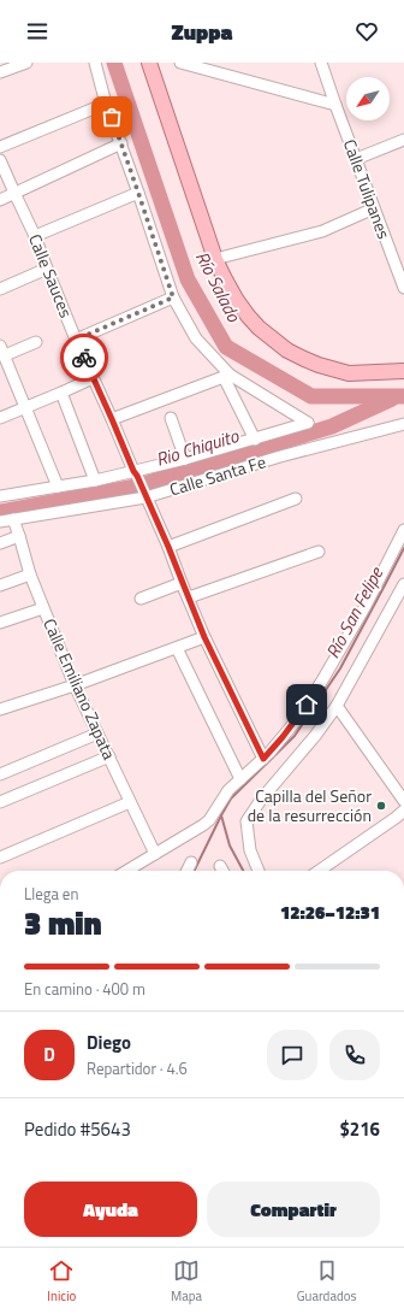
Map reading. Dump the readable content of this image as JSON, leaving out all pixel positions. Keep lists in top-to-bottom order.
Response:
{
  "streets": {
    "street": [
      "Calle Tulipanes",
      "Calle Sauces",
      "Calle Santa Fe",
      "Calle Emiliano Zapata"
    ]
  },
  "crossings": [
    ["Calle Sauces", "Calle Santa Fe"],
    ["Calle Santa Fe", "Calle Emiliano Zapata"]
  ],
  "water": ["Río Salado", "Rio Chiquito", "Río San Felipe"],
  "places": ["Capilla del Señor de la resurrección"],
  "north": "bottom left",
  "page": {
    "header": "Zuppa",
    "heading": ["3 min", "Llega en", "12:26–12:31"],
    "panel": [
      "Diego",
      "Repartidor · 4.6",
      "Pedido #5643",
      "$216"
    ],
    "bar": "En camino · 400 m",
    "round": "D",
    "buttons": ["Ayuda", "Compartir"],
    "tabs": ["Inicio", "Mapa", "Guardados"]
  }
}
